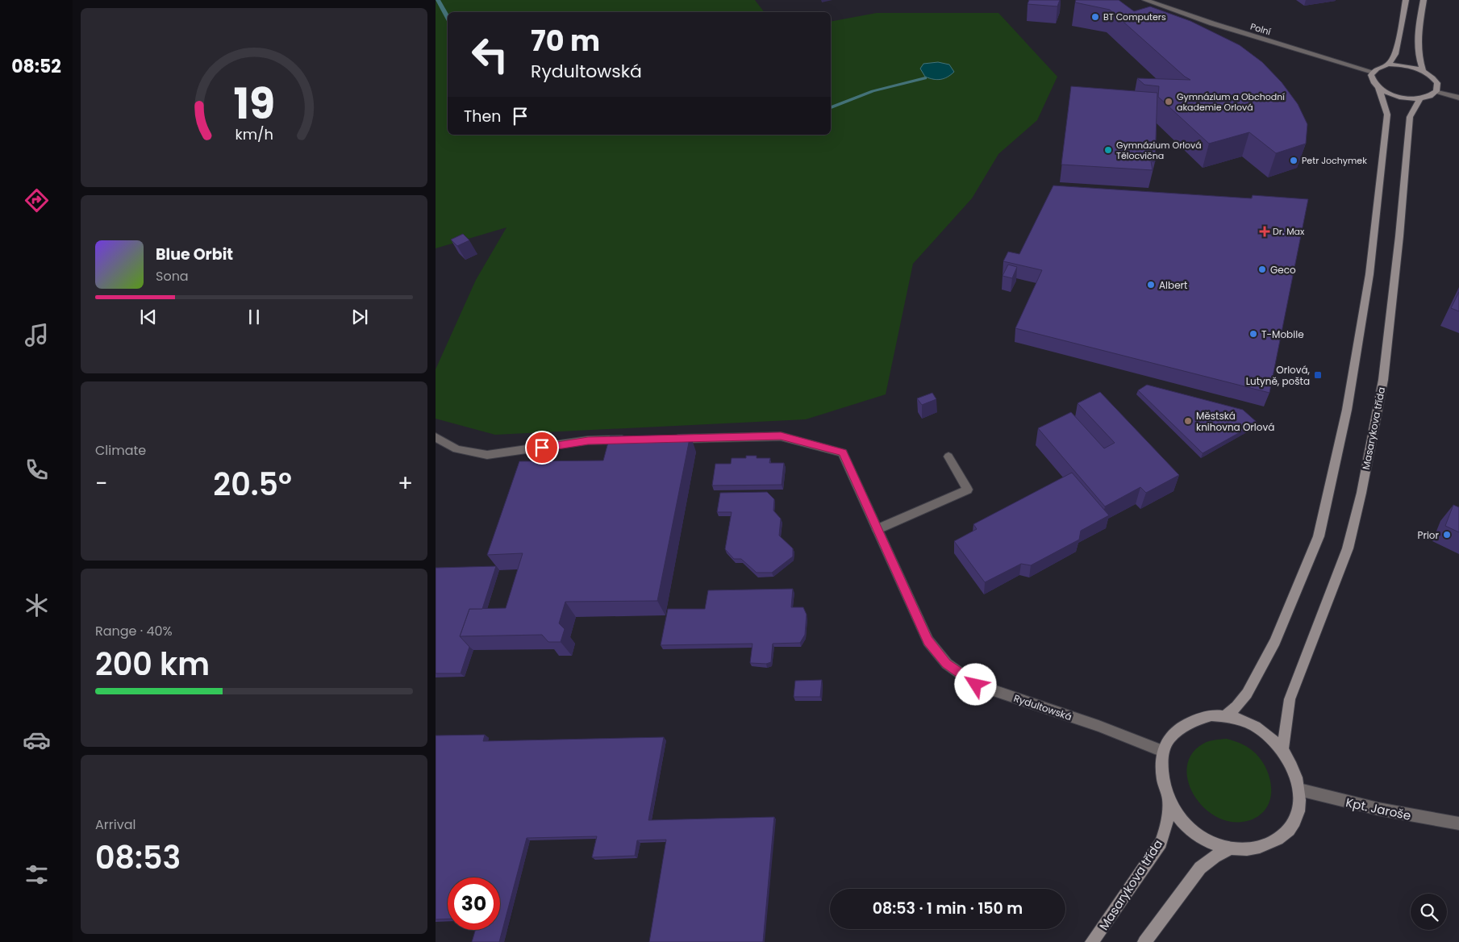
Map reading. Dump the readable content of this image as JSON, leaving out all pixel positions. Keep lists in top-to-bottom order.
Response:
{
  "streets": {
    "street": [
      "Polní",
      "Masarykova třída",
      "Rydultowská",
      "Kpt. Jaroše"
    ]
  },
  "crossings": [
    ["Masarykova třída", "Rydultowská"],
    ["Masarykova třída", "Kpt. Jaroše"],
    ["Rydultowská", "Kpt. Jaroše"]
  ],
  "places": {
    "other": [
      "BT Computers",
      "Gymnázium a Obchodní akademie Orlová",
      "Gymnázium Orlová Tělocvična",
      "Petr Jochymek",
      "Geco",
      "Albert",
      "T-Mobile",
      "Městská knihovna Orlová",
      "Prior"
    ],
    "health": ["Dr. Max"],
    "transit": ["Orlová, Lutyně, pošta"]
  },
  "page": {
    "tabs": "08:52",
    "turn": ["70 m", "Rydultowská"],
    "then": "Then",
    "song": ["Blue Orbit", "Sona"],
    "tile": [
      "Climate",
      ["Range · 40%", "200 km"],
      ["Arrival", "08:53"]
    ],
    "heat": ["−", "20.5°", "+"],
    "limit": "30",
    "trip": "08:53 · 1 min · 150 m",
    "gauge": ["19", "km/h"]
  }
}
